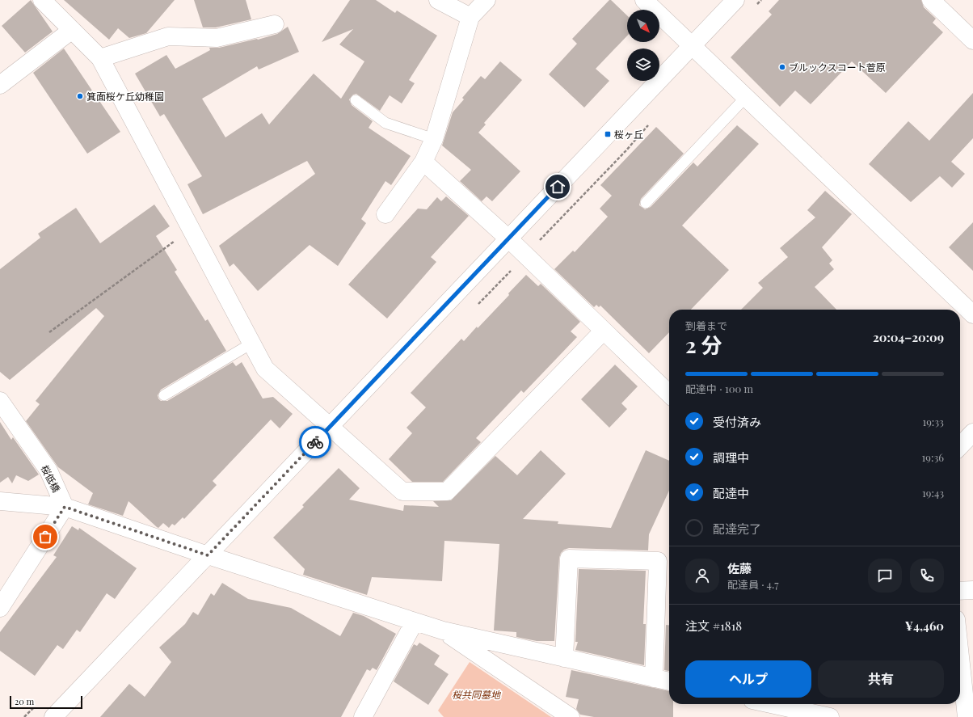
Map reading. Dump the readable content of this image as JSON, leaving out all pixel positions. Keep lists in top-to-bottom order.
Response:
{
  "streets": {
    "street": ["桜低橋"]
  },
  "parks": ["桜共同墓地"],
  "places": {
    "other": ["ブルックスコート菅原", "箕面桜ケ丘幼稚園"],
    "transit": ["桜ヶ丘"]
  },
  "scale_bar": "20 m",
  "north": "bottom right",
  "page": {
    "heading": ["2 分", "到着まで", "20:04–20:09"],
    "panel": [
      "佐藤",
      "配達員 · 4.7",
      "注文 #1818",
      "¥4,460"
    ],
    "bar": "配達中 · 100 m",
    "list": [
      ["受付済み", "19:33"],
      ["調理中", "19:36"],
      ["配達中", "19:43"],
      "配達完了"
    ],
    "buttons": ["ヘルプ", "共有"],
    "scale": "20 m"
  }
}
